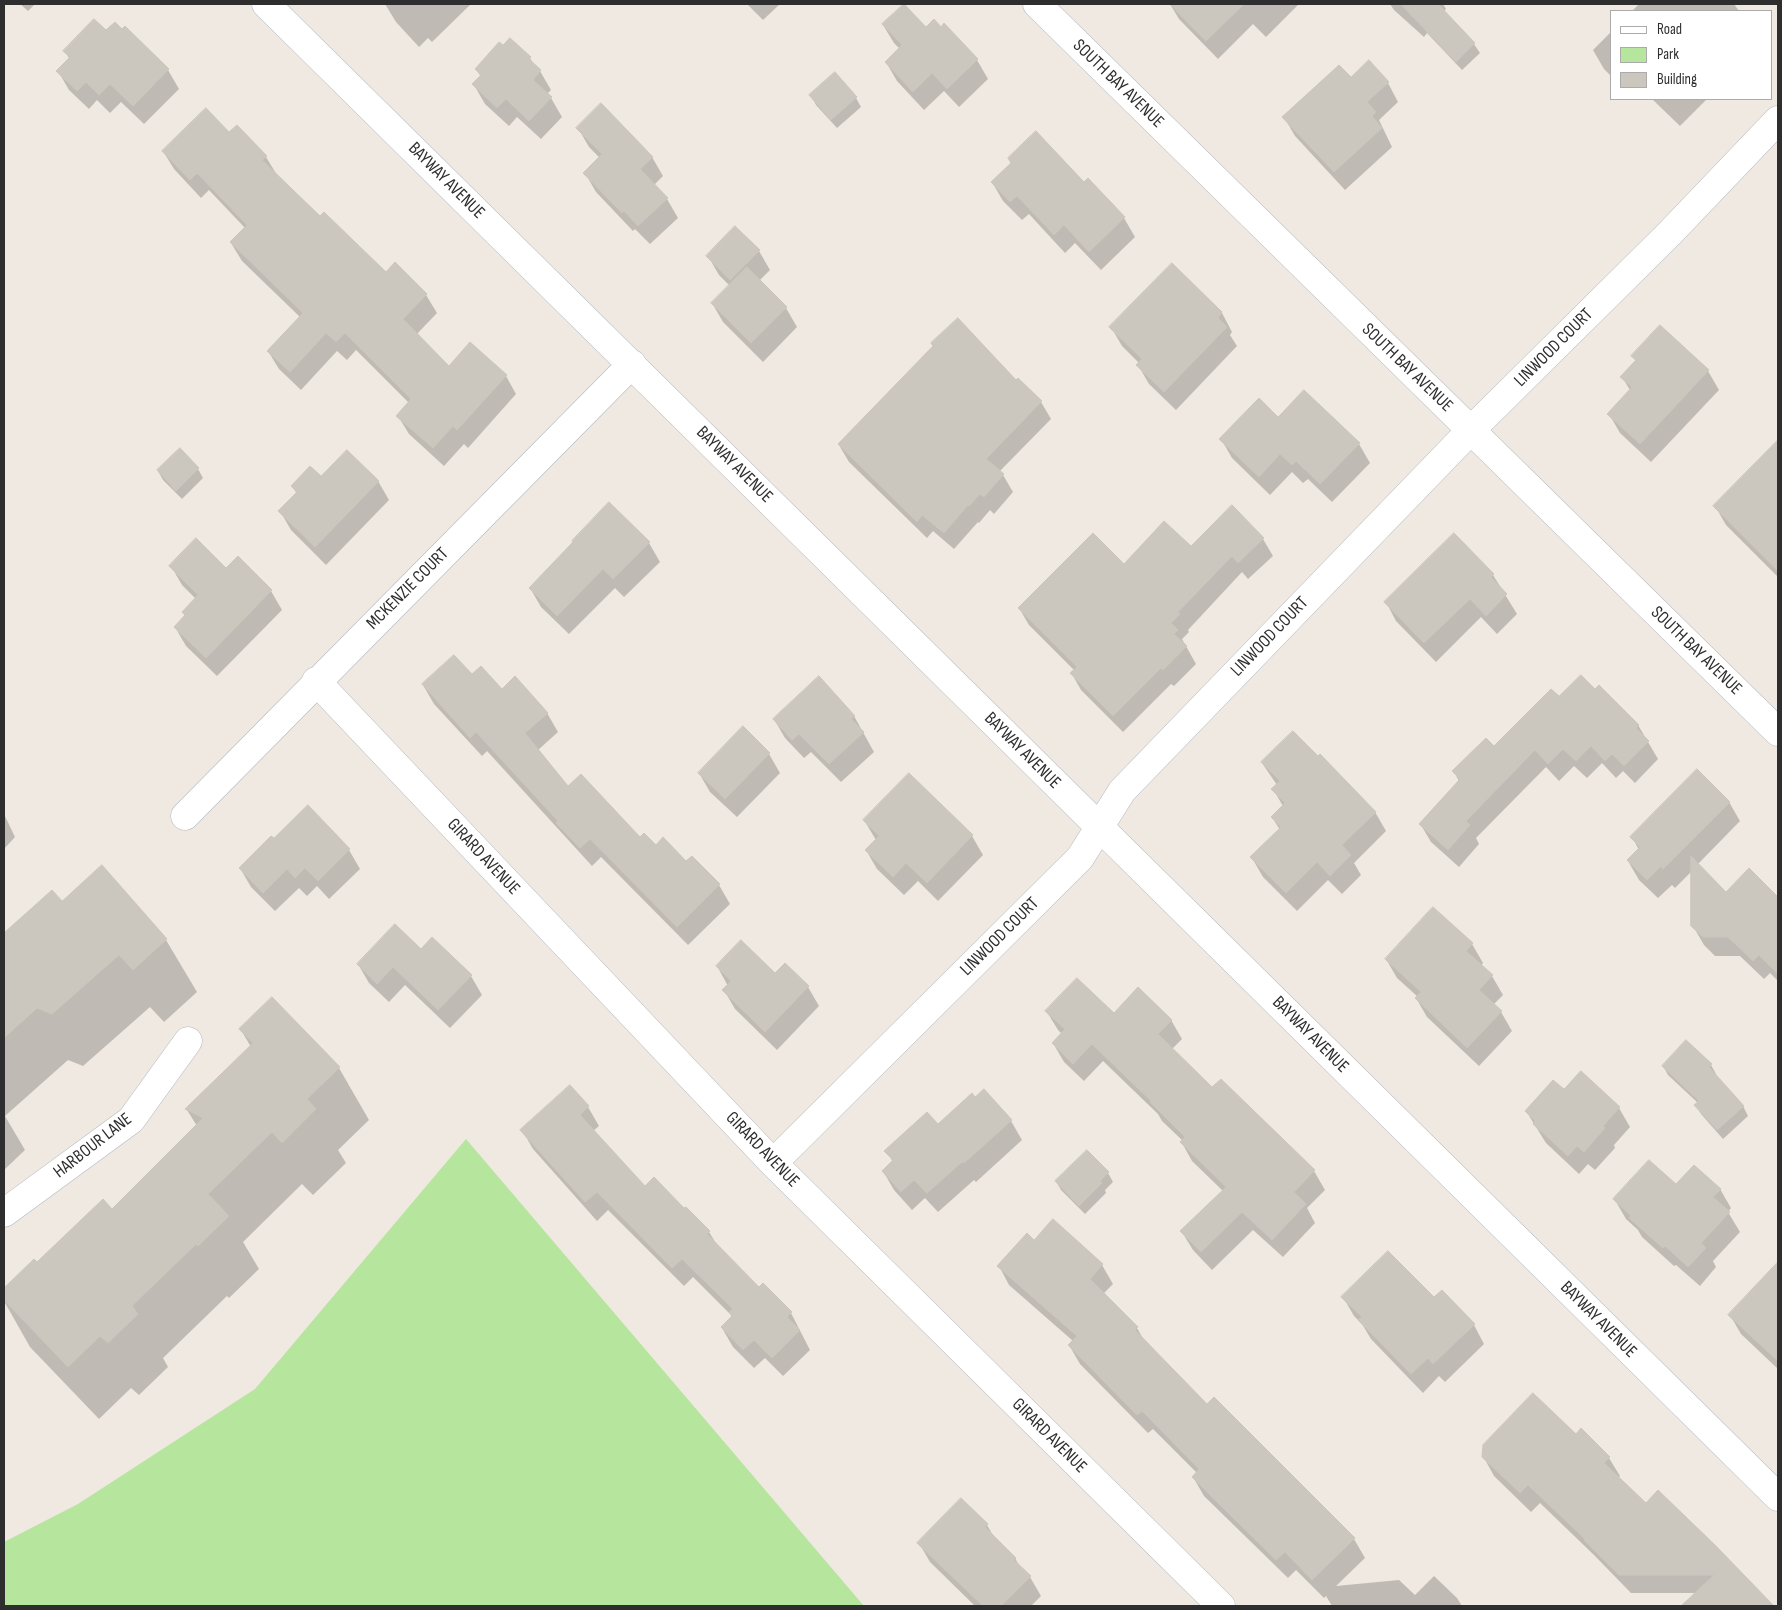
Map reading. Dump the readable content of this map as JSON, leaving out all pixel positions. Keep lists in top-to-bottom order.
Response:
{
  "streets": {
    "street": [
      "SOUTH BAY AVENUE",
      "BAYWAY AVENUE",
      "LINWOOD COURT",
      "MCKENZIE COURT",
      "GIRARD AVENUE",
      "HARBOUR LANE"
    ]
  },
  "crossings": [
    ["SOUTH BAY AVENUE", "LINWOOD COURT"],
    ["BAYWAY AVENUE", "LINWOOD COURT"],
    ["BAYWAY AVENUE", "MCKENZIE COURT"],
    ["LINWOOD COURT", "GIRARD AVENUE"],
    ["MCKENZIE COURT", "GIRARD AVENUE"]
  ],
  "legend": ["Road", "Park", "Building"]
}
